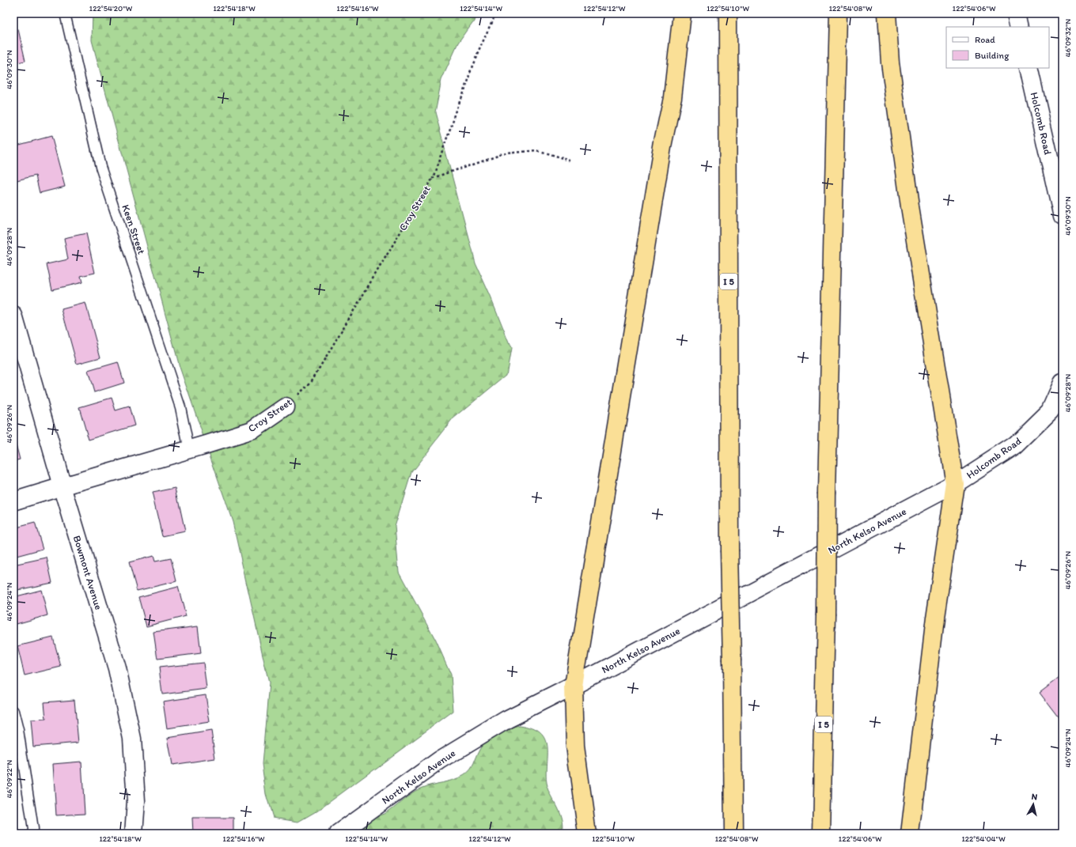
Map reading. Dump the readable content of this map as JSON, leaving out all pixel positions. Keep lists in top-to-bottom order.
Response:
{
  "streets": {
    "highway": ["I 5"],
    "street": [
      "Holcomb Road",
      "Croy Street",
      "North Kelso Avenue",
      "Bowmont Avenue"
    ],
    "lane": ["Keen Street"]
  },
  "crossings": [
    ["Holcomb Road", "North Kelso Avenue"],
    ["Croy Street", "Keen Street"],
    ["Croy Street", "Bowmont Avenue"]
  ],
  "legend": ["Road", "Building"],
  "north": "top",
  "coordinates": [
    "122°54'20\"W",
    "122°54'18\"W",
    "122°54'16\"W",
    "122°54'14\"W",
    "122°54'12\"W",
    "122°54'10\"W",
    "122°54'08\"W",
    "122°54'06\"W",
    "46°09'32\"N",
    "46°09'30\"N",
    "46°09'28\"N",
    "46°09'26\"N",
    "46°09'24\"N",
    "46°09'22\"N",
    "122°54'04\"W"
  ]
}
